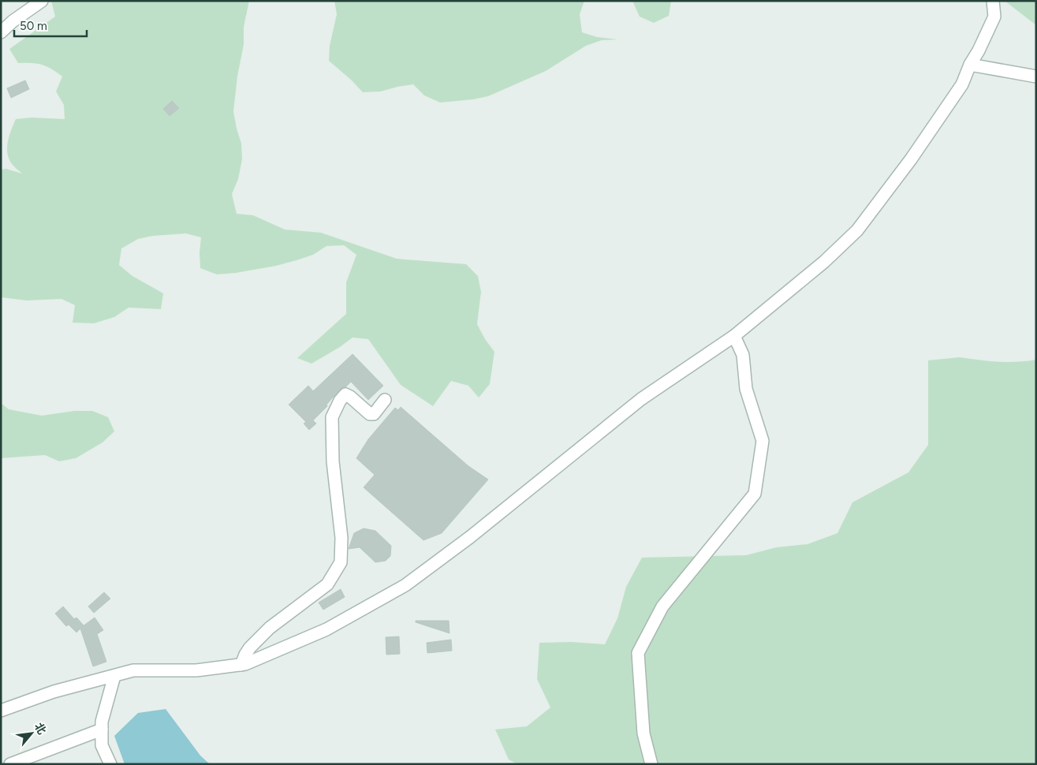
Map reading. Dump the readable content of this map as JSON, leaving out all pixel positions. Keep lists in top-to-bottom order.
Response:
{
  "scale_bar": "50 m",
  "north": "top right"
}
